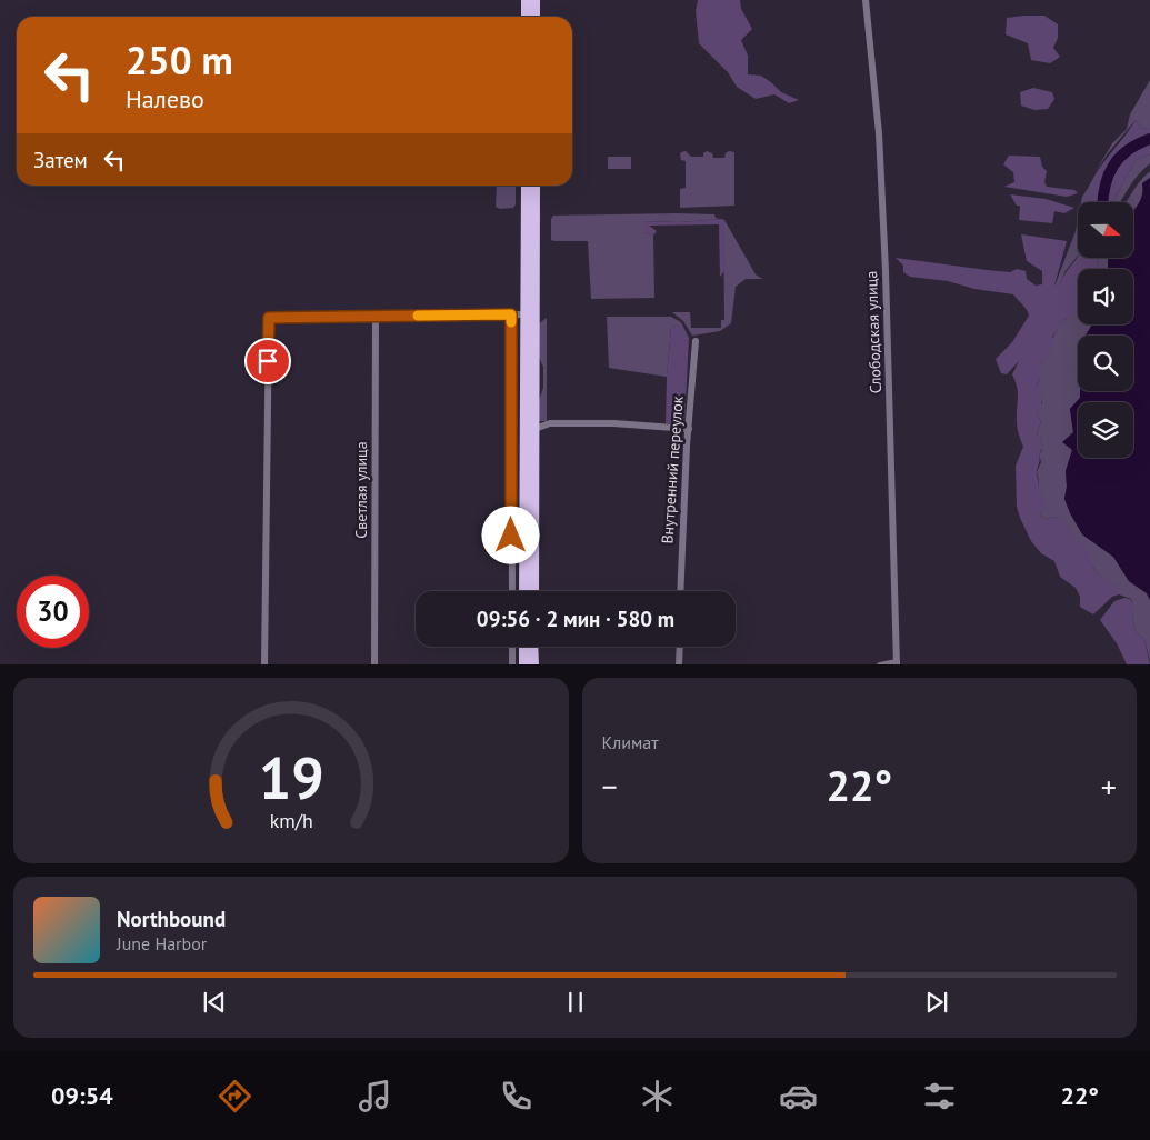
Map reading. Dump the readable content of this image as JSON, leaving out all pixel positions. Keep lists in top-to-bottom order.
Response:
{
  "streets": {
    "street": ["Слободская улица", "Внутренний переулок", "Светлая улица"]
  },
  "north": "right",
  "page": {
    "turn": ["250 m", "Налево"],
    "then": "Затем",
    "limit": "30",
    "trip": "09:56 · 2 мин · 580 m",
    "tile": "Климат",
    "heat": ["−", "22°", "+"],
    "song": ["Northbound", "June Harbor"],
    "tabs": ["09:54", "22°"],
    "gauge": ["19", "km/h"]
  }
}
